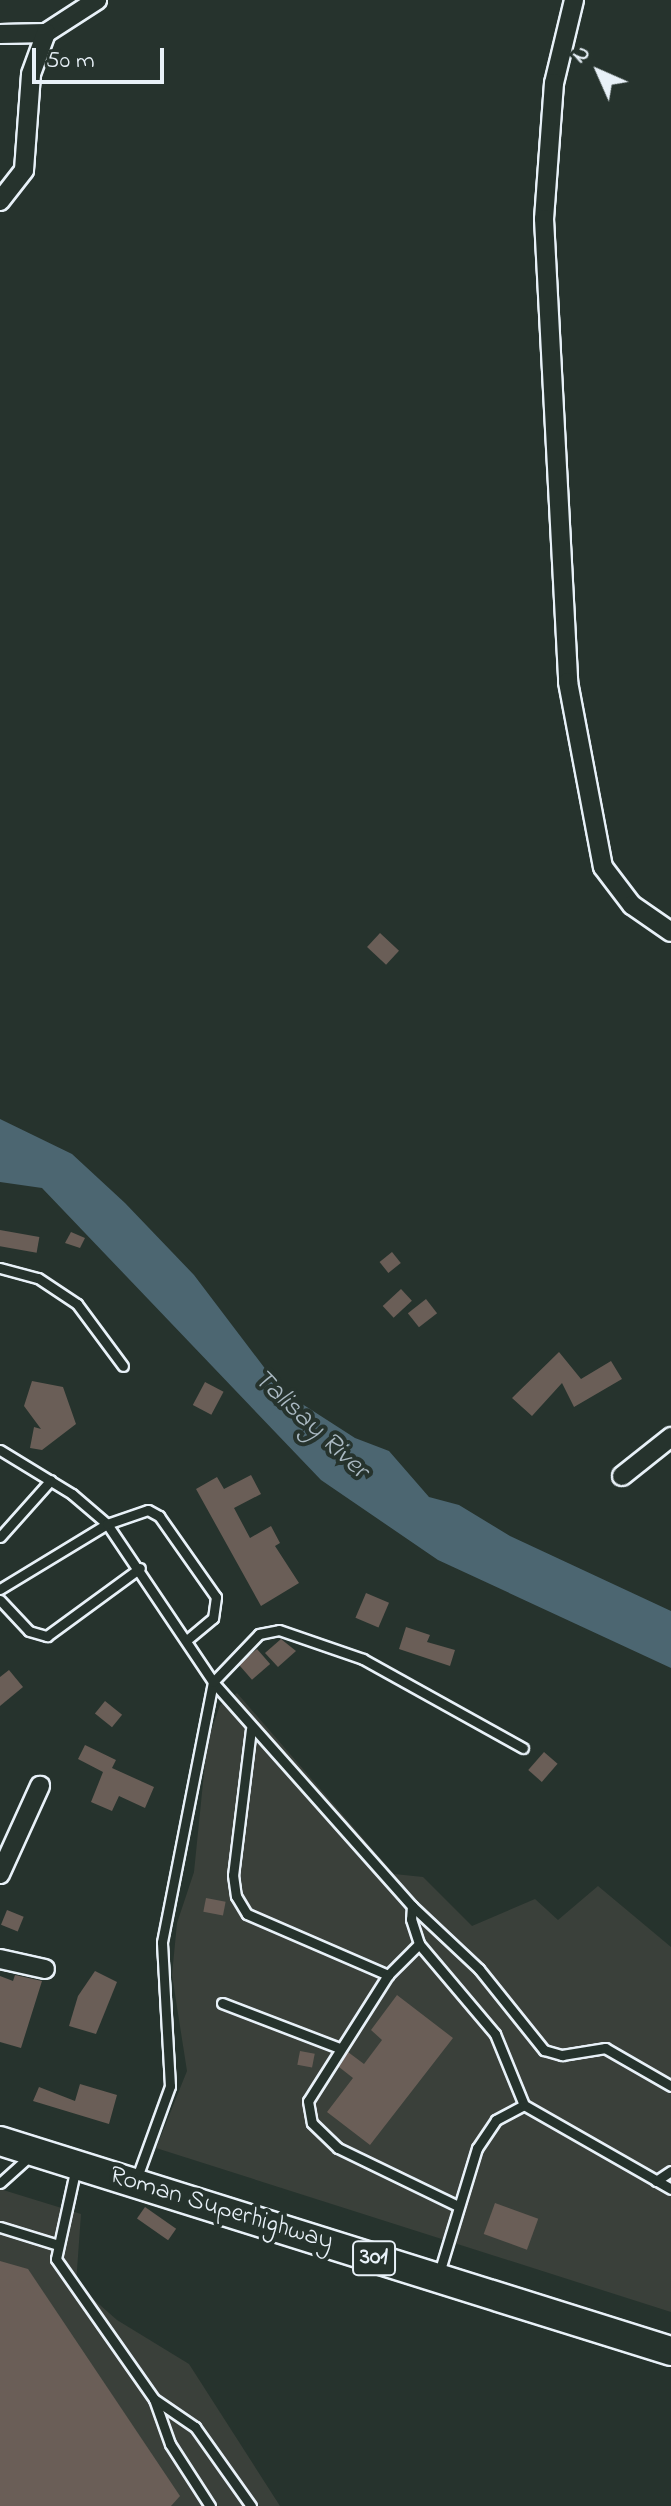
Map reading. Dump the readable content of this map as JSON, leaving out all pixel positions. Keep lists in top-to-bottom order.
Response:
{
  "streets": {
    "main road": ["Roman Superhighway", "301"]
  },
  "water": ["Talisay River"],
  "scale_bar": "50 m",
  "north": "top left"
}
